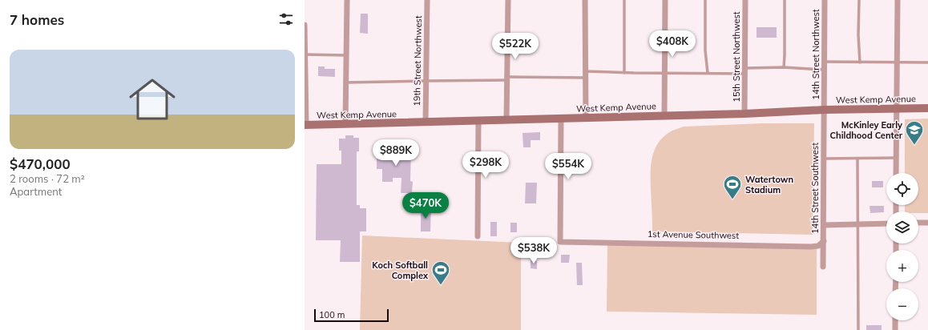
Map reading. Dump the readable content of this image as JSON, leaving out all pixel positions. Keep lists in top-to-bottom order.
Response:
{
  "streets": {
    "street": [
      "14th Street Northwest",
      "15th Street Northwest",
      "19th Street Northwest",
      "West Kemp Avenue",
      "14th Street Southwest",
      "1st Avenue Southwest"
    ]
  },
  "crossings": [
    ["14th Street Northwest", "West Kemp Avenue"],
    ["14th Street Northwest", "14th Street Southwest"],
    ["15th Street Northwest", "West Kemp Avenue"],
    ["19th Street Northwest", "West Kemp Avenue"],
    ["West Kemp Avenue", "14th Street Southwest"],
    ["West Kemp Avenue", "1st Avenue Southwest"],
    ["14th Street Southwest", "1st Avenue Southwest"]
  ],
  "places": {
    "school or university": ["McKinley Early Childhood Center"],
    "sports": ["Watertown Stadium", "Koch Softball Complex"]
  },
  "scale_bar": "100 m",
  "page": {
    "heading": "7 homes",
    "price": [
      "$408K",
      "$522K",
      "$889K",
      "$298K",
      "$554K",
      "$470K",
      "$538K"
    ],
    "list": [
      {
        "name": "$470,000",
        "note": "2 rooms · 72 m² · Apartment"
      }
    ],
    "map_buttons": ["+", "−"],
    "scale": "100 m"
  }
}
